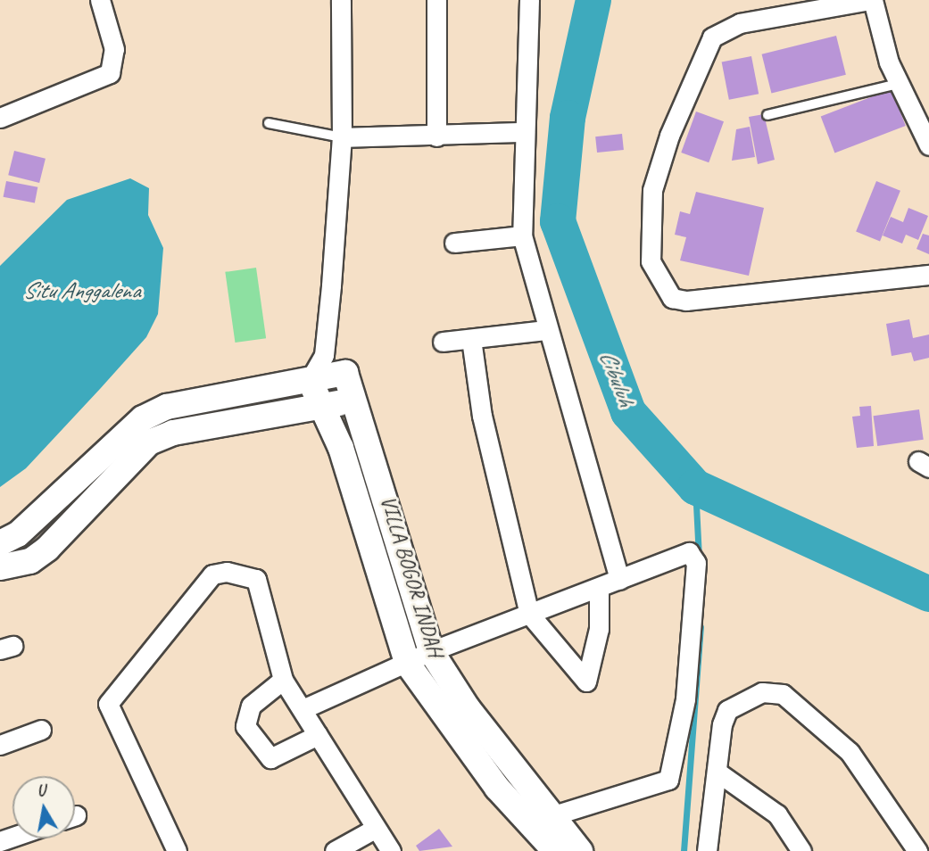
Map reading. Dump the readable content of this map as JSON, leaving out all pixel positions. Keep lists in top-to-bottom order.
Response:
{
  "streets": {
    "street": ["VILLA BOGOR INDAH"]
  },
  "water": ["Situ Anggalena", "Cibuluh"],
  "north": "top"
}
